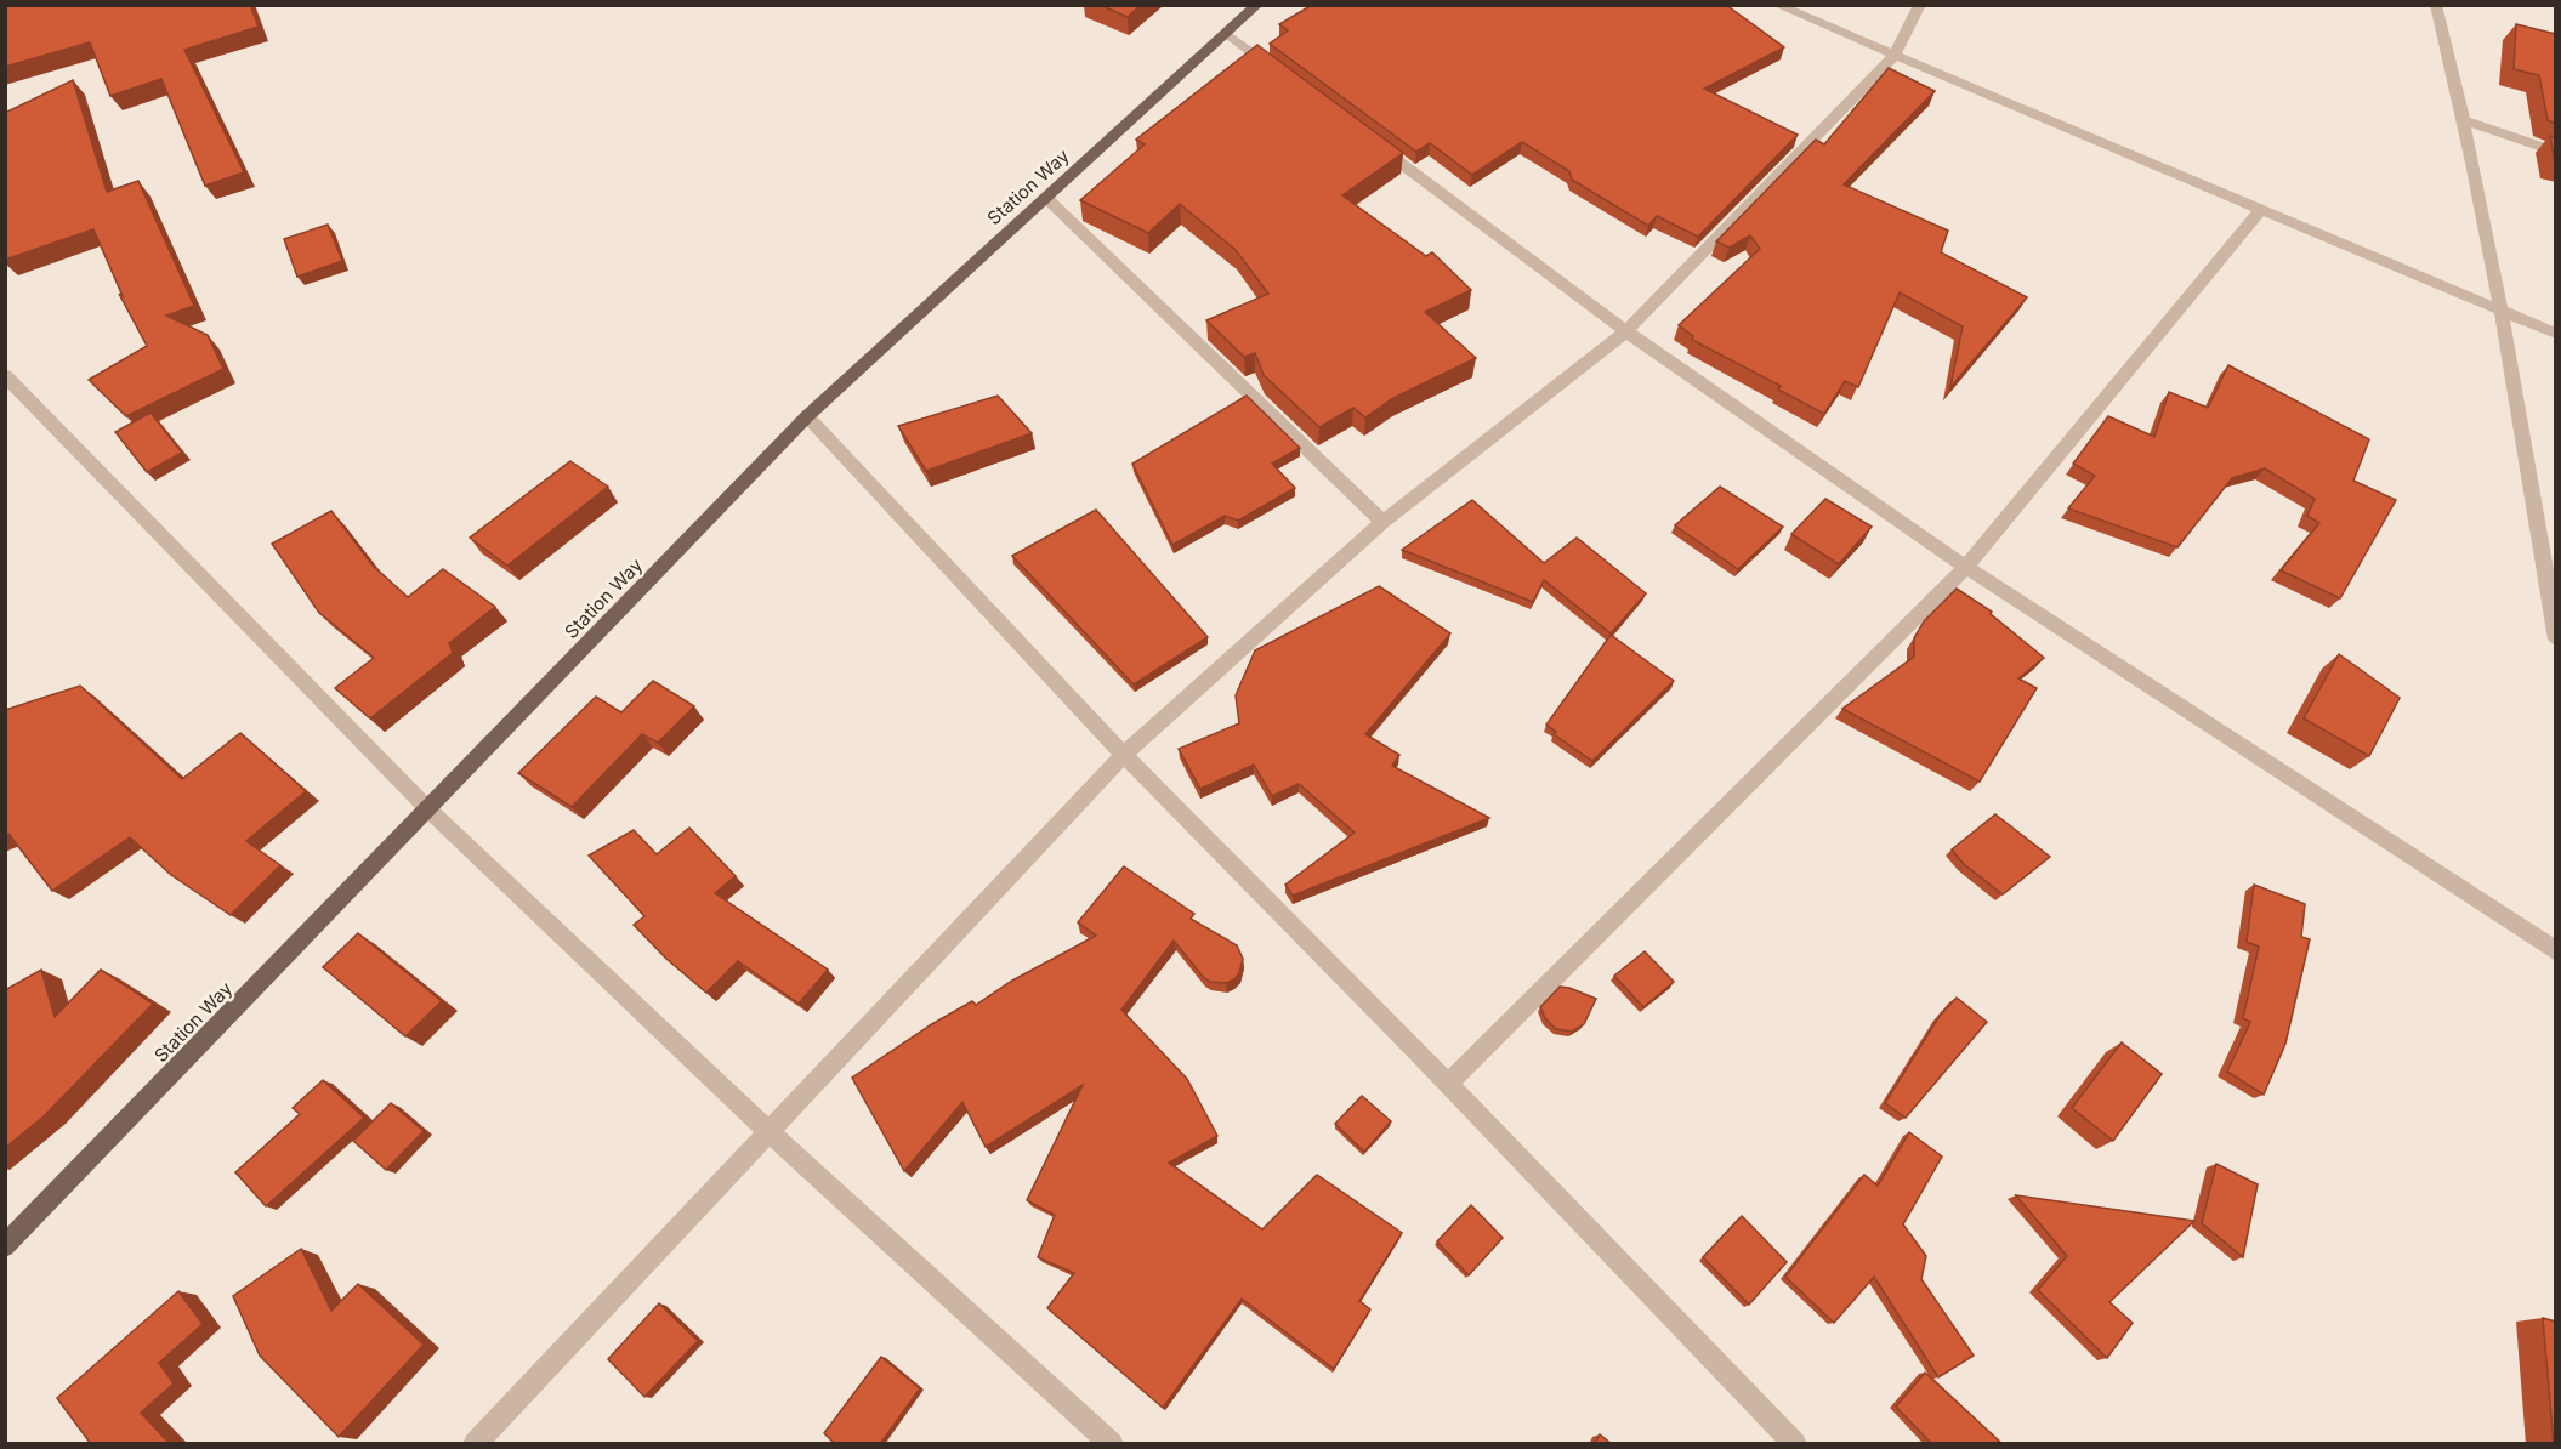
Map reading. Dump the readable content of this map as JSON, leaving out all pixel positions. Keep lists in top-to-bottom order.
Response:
{
  "streets": {
    "main road": ["Station Way"]
  }
}
